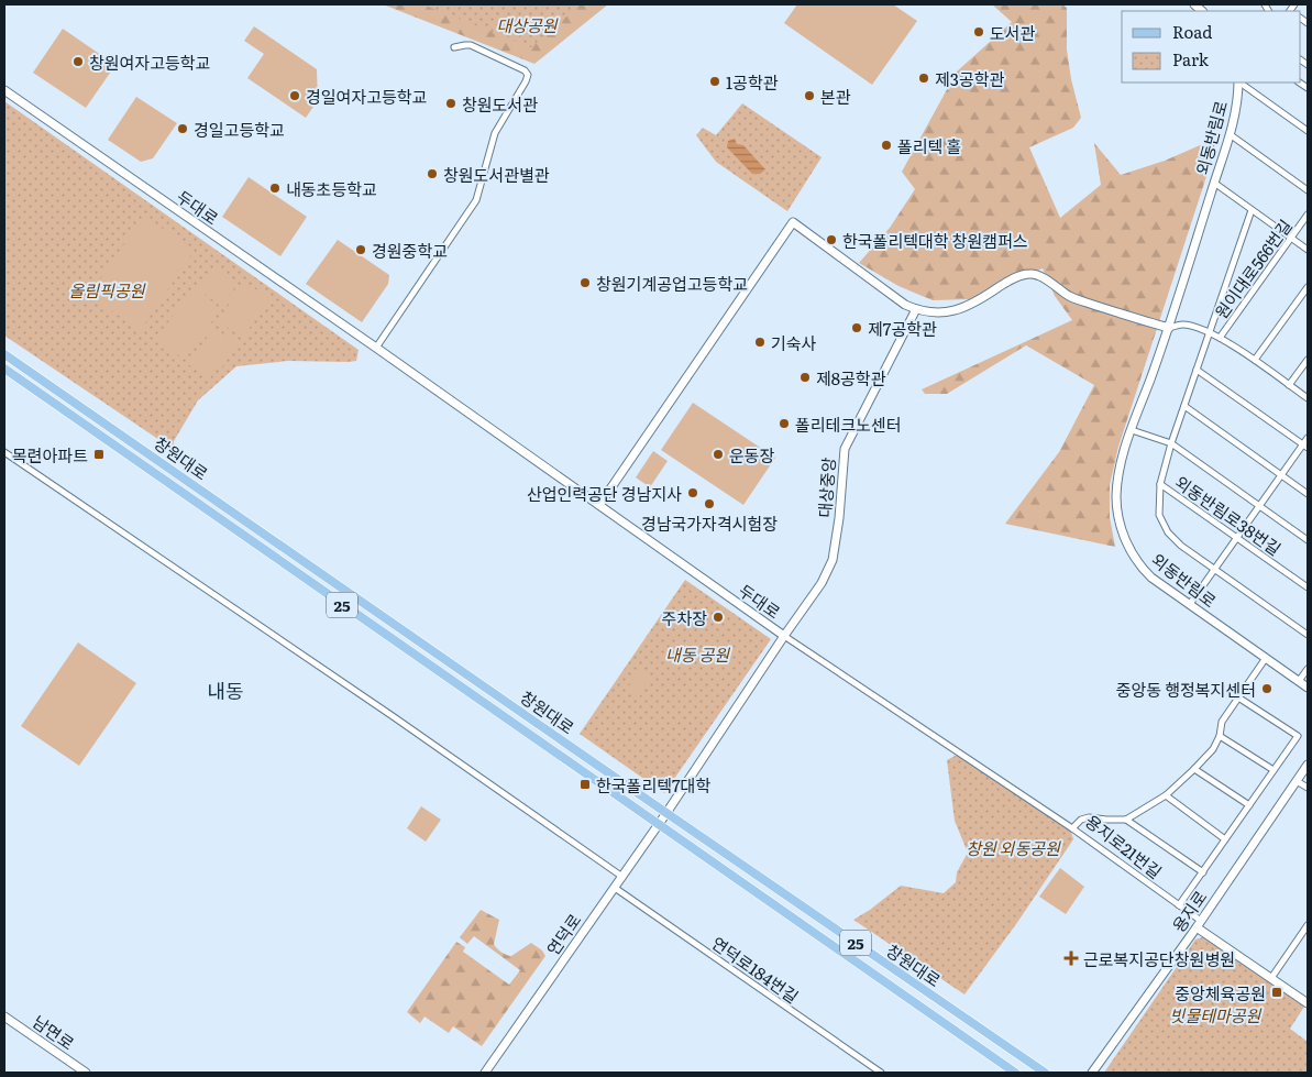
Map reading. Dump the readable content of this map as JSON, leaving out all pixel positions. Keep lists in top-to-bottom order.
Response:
{
  "streets": {
    "main road": ["창원대로", "25"],
    "street": [
      "외동반림로",
      "두대로",
      "원이대로566번길",
      "대상중앙",
      "외동반림로38번길",
      "용지로21번길",
      "용지로",
      "연덕로",
      "연덕로184번길",
      "남면로"
    ]
  },
  "crossings": [
    ["외동반림로", "용지로21번길"],
    ["두대로", "창원대로"],
    ["두대로", "대상중앙"],
    ["두대로", "연덕로"],
    ["창원대로", "연덕로"],
    ["용지로21번길", "용지로"],
    ["연덕로", "연덕로184번길"]
  ],
  "districts": ["내동"],
  "parks": [
    "대상공원",
    "올림픽공원",
    "내동 공원",
    "창원 외동공원",
    "빗물테마공원"
  ],
  "places": {
    "other": [
      "도서관",
      "창원여자고등학교",
      "제3공학관",
      "1공학관",
      "경일여자고등학교",
      "본관",
      "창원도서관",
      "경일고등학교",
      "폴리텍 홀",
      "창원도서관별관",
      "내동초등학교",
      "한국폴리텍대학 창원캠퍼스",
      "경원중학교",
      "창원기계공업고등학교",
      "제7공학관",
      "기숙사",
      "제8공학관",
      "폴리테크노센터",
      "운동장",
      "산업인력공단 경남지사",
      "경남국가자격시험장",
      "주차장",
      "중앙동 행정복지센터"
    ],
    "transit": ["목련아파트", "한국폴리텍7대학", "중앙체육공원"],
    "health": ["근로복지공단창원병원"]
  },
  "legend": ["Road", "Park"]
}
